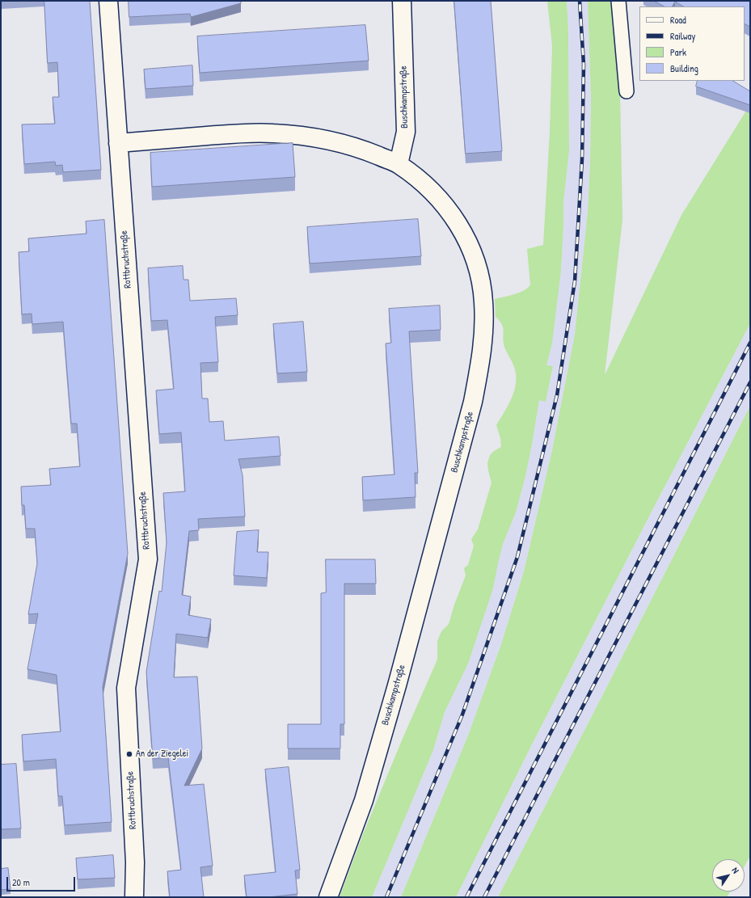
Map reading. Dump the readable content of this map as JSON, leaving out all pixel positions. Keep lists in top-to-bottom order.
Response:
{
  "streets": {
    "street": ["Buschkampstraße", "Rottbruchstraße"]
  },
  "places": ["An der Ziegelei"],
  "legend": [
    "Road",
    "Railway",
    "Park",
    "Building"
  ],
  "scale_bar": "20 m",
  "north": "top right"
}
